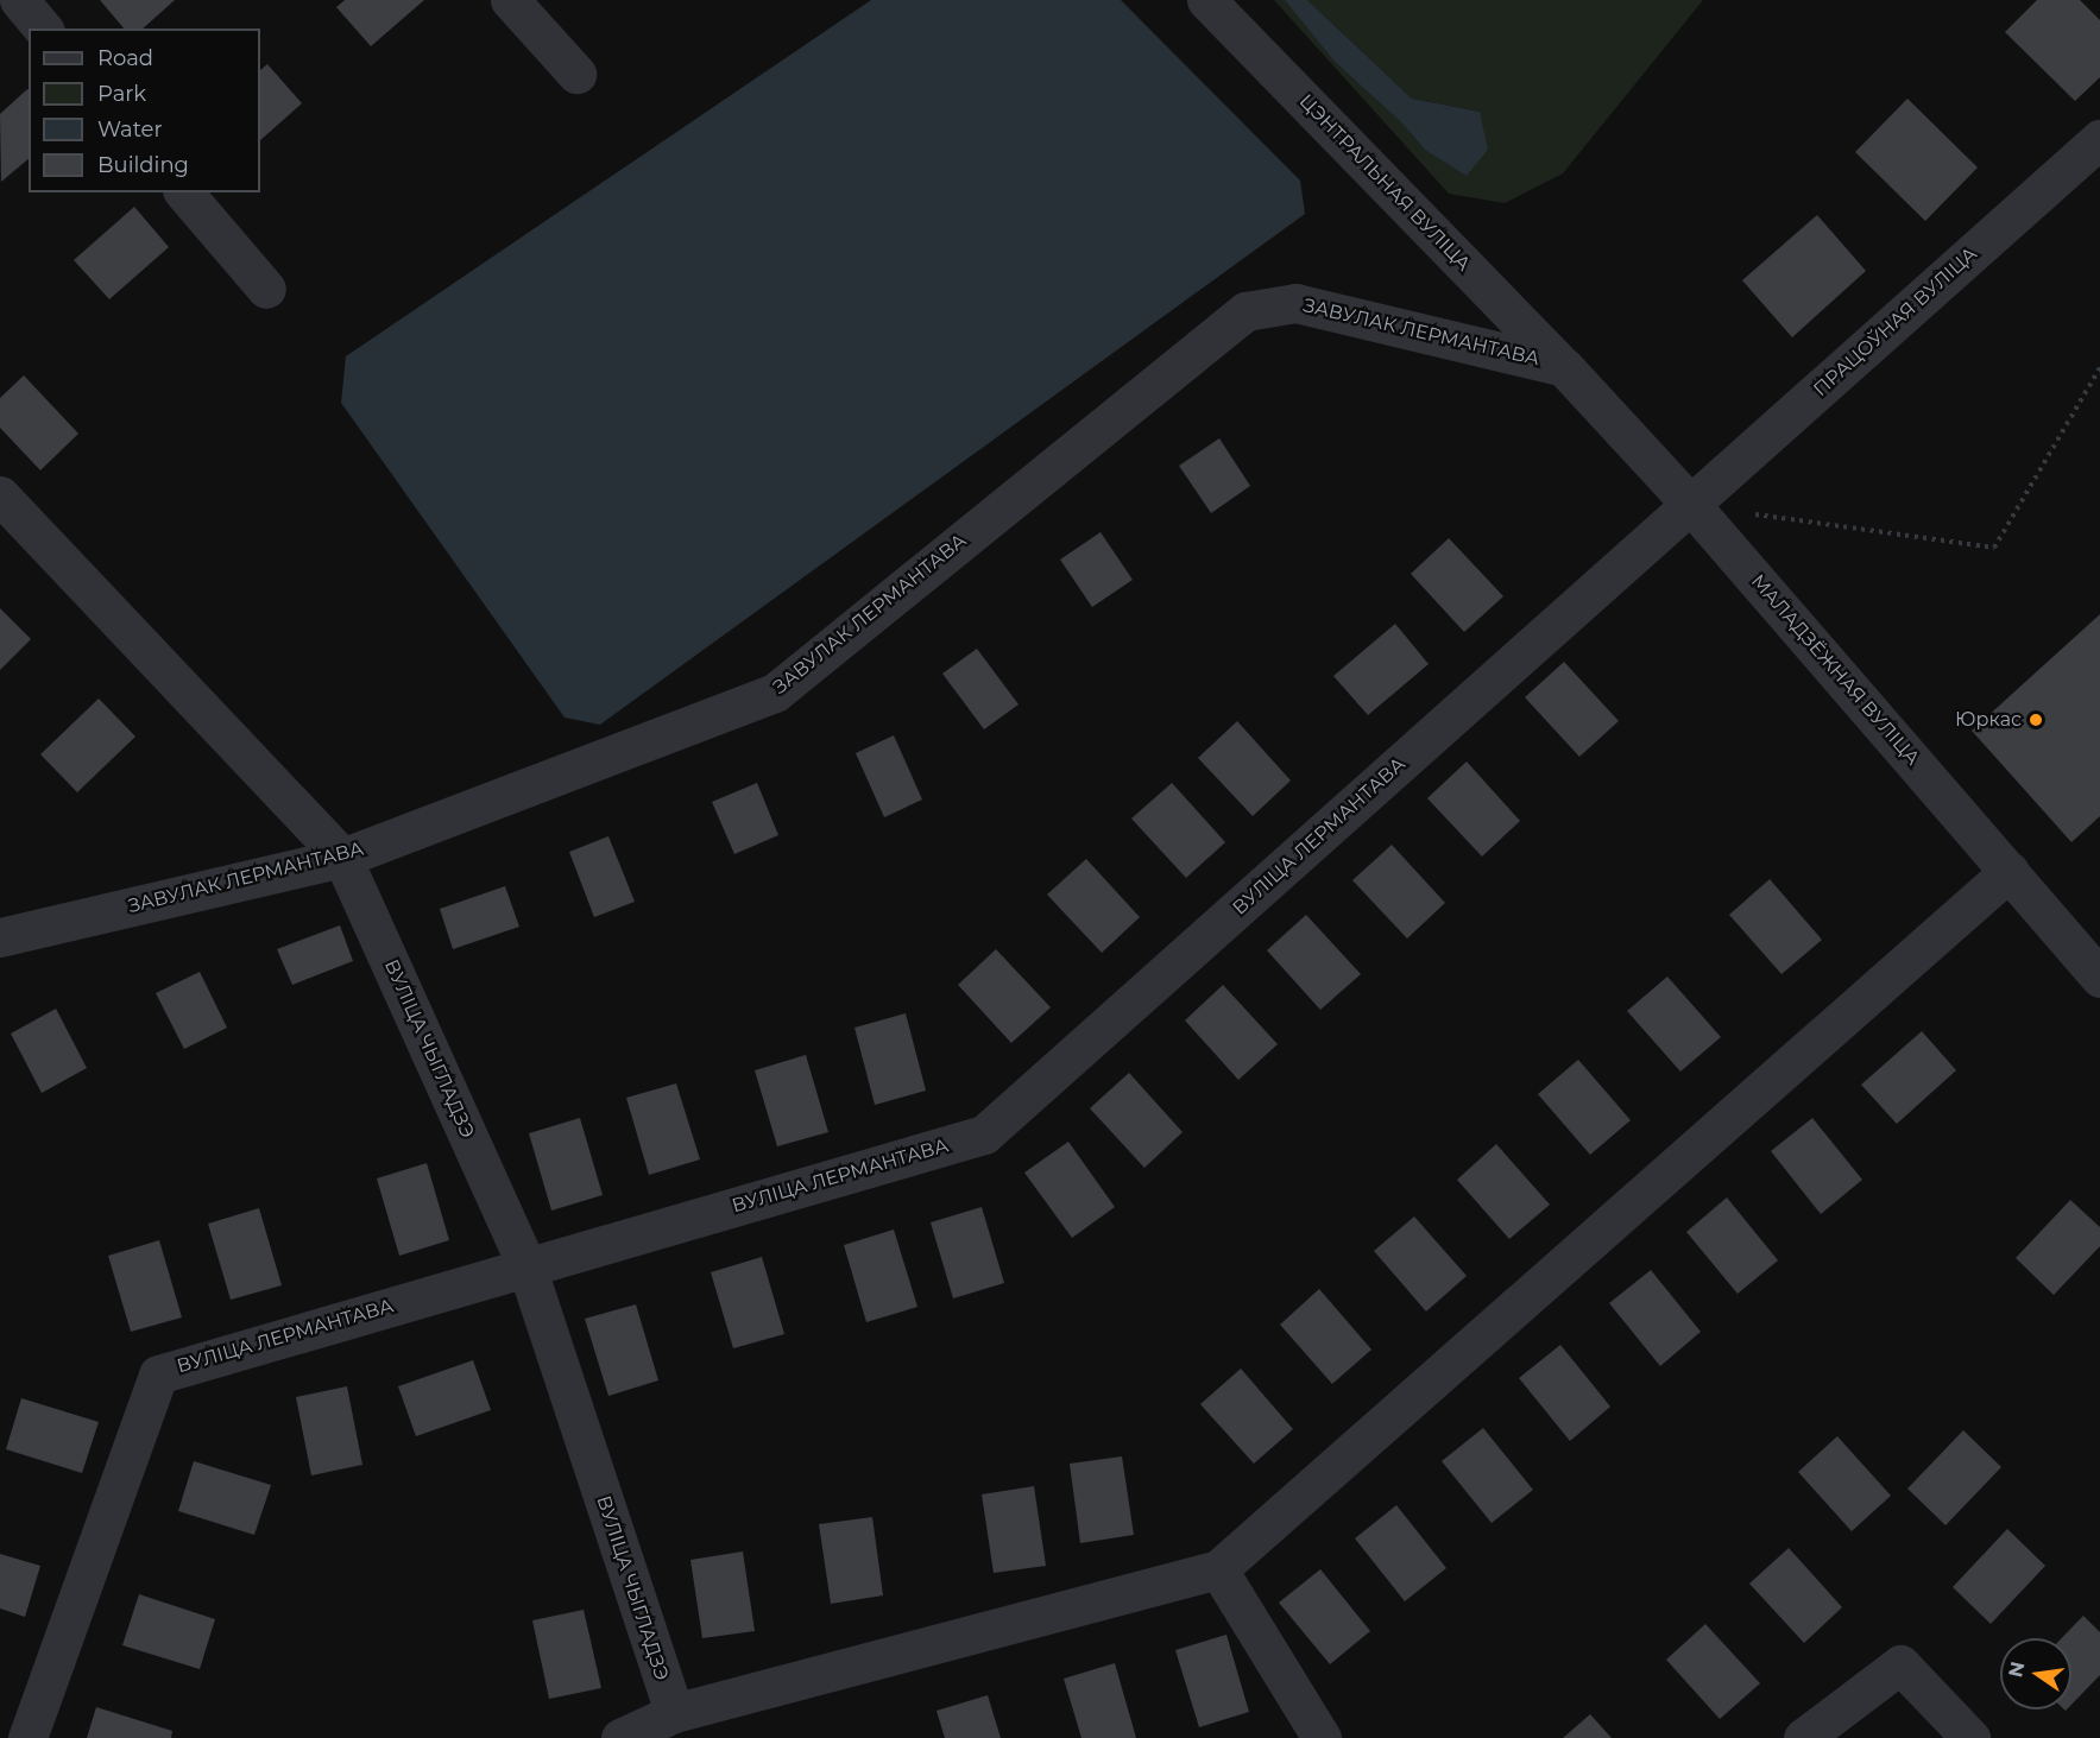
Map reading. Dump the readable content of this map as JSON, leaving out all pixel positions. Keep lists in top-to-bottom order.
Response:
{
  "streets": {
    "street": [
      "ЦЭНТРАЛЬНАЯ ВУЛІЦА",
      "ПРАЦОЎНАЯ ВУЛІЦА",
      "ЗАВУЛАК ЛЕРМАНТАВА",
      "МАЛАДЗЁЖНАЯ ВУЛІЦА",
      "ВУЛІЦА ЛЕРМАНТАВА",
      "ВУЛІЦА ЧЫГЛАДЗЭ"
    ]
  },
  "crossings": [
    ["ЦЭНТРАЛЬНАЯ ВУЛІЦА", "ЗАВУЛАК ЛЕРМАНТАВА"],
    ["ЦЭНТРАЛЬНАЯ ВУЛІЦА", "МАЛАДЗЁЖНАЯ ВУЛІЦА"],
    ["ПРАЦОЎНАЯ ВУЛІЦА", "МАЛАДЗЁЖНАЯ ВУЛІЦА"],
    ["ПРАЦОЎНАЯ ВУЛІЦА", "ВУЛІЦА ЛЕРМАНТАВА"],
    ["ЗАВУЛАК ЛЕРМАНТАВА", "МАЛАДЗЁЖНАЯ ВУЛІЦА"],
    ["ЗАВУЛАК ЛЕРМАНТАВА", "ВУЛІЦА ЧЫГЛАДЗЭ"],
    ["МАЛАДЗЁЖНАЯ ВУЛІЦА", "ВУЛІЦА ЛЕРМАНТАВА"],
    ["ВУЛІЦА ЛЕРМАНТАВА", "ВУЛІЦА ЧЫГЛАДЗЭ"]
  ],
  "places": ["Юркас"],
  "legend": [
    "Road",
    "Park",
    "Water",
    "Building"
  ],
  "north": "left"
}
